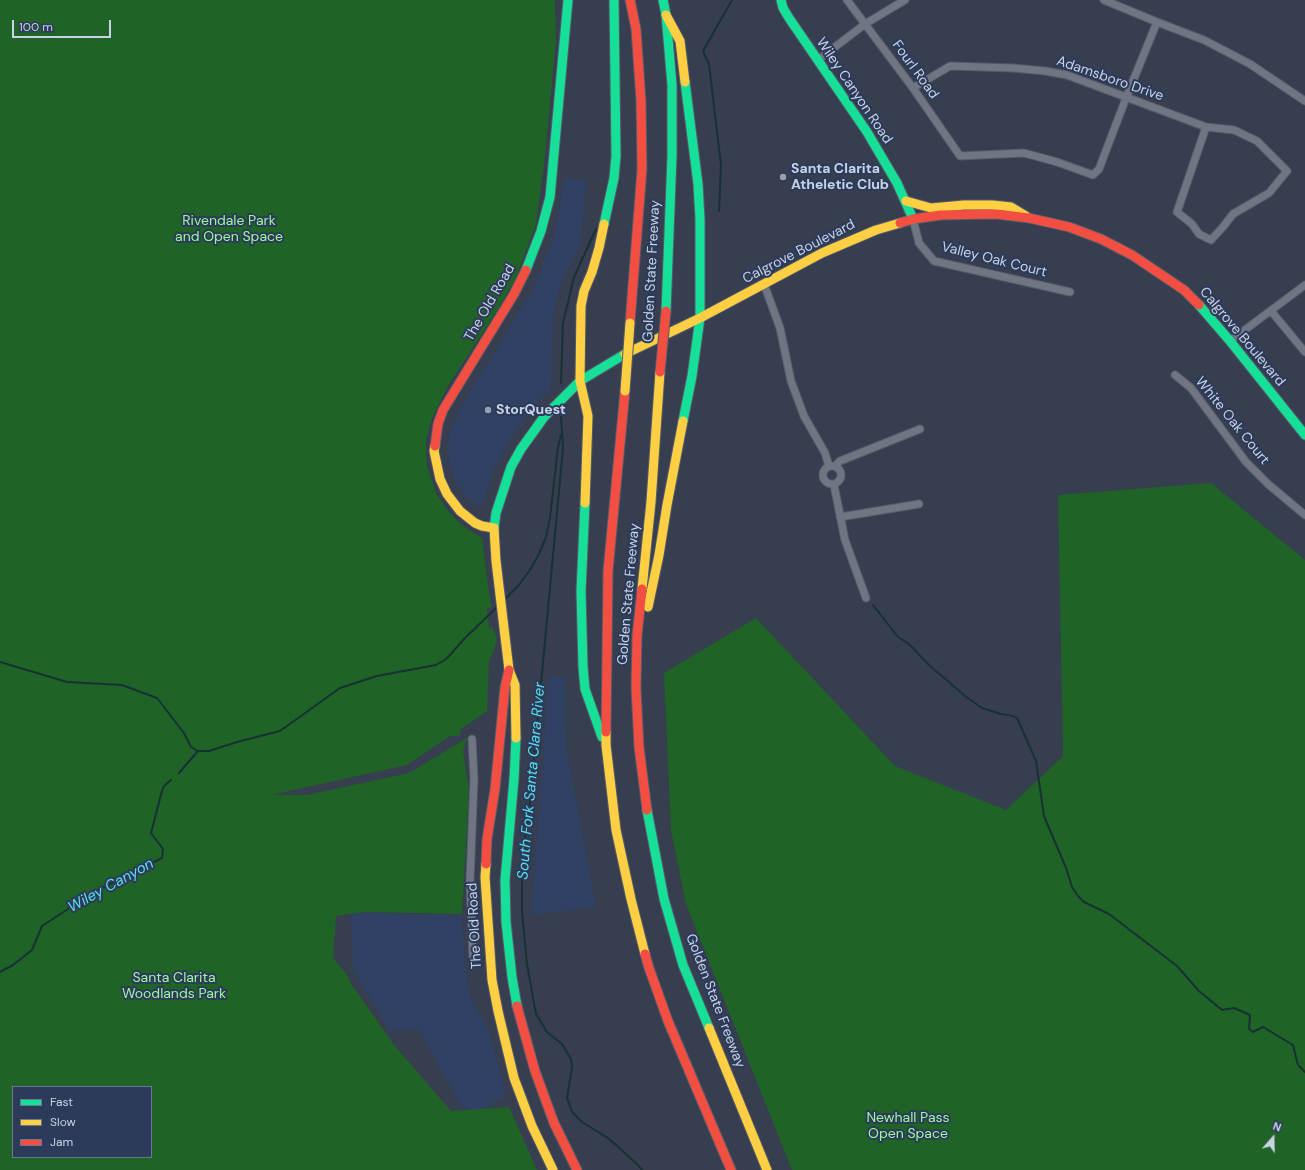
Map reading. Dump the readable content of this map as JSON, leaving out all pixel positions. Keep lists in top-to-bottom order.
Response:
{
  "streets": {
    "main road": [
      "Wiley Canyon Road",
      "Calgrove Boulevard",
      "Golden State Freeway",
      "The Old Road"
    ],
    "street": [
      "Fourl Road",
      "Adamsboro Drive",
      "Valley Oak Court",
      "White Oak Court"
    ]
  },
  "crossings": [
    ["Fourl Road", "Adamsboro Drive"],
    ["Wiley Canyon Road", "Calgrove Boulevard"],
    ["Wiley Canyon Road", "Valley Oak Court"],
    ["Calgrove Boulevard", "Valley Oak Court"],
    ["Calgrove Boulevard", "The Old Road"]
  ],
  "water": ["South Fork Santa Clara River", "Wiley Canyon"],
  "parks": ["Rivendale Park and Open Space", "Santa Clarita Woodlands Park", "Newhall Pass Open Space"],
  "places": ["Santa Clarita Atheletic Club", "StorQuest"],
  "legend": ["Fast", "Slow", "Jam"],
  "scale_bar": "100 m",
  "north": "top"
}
